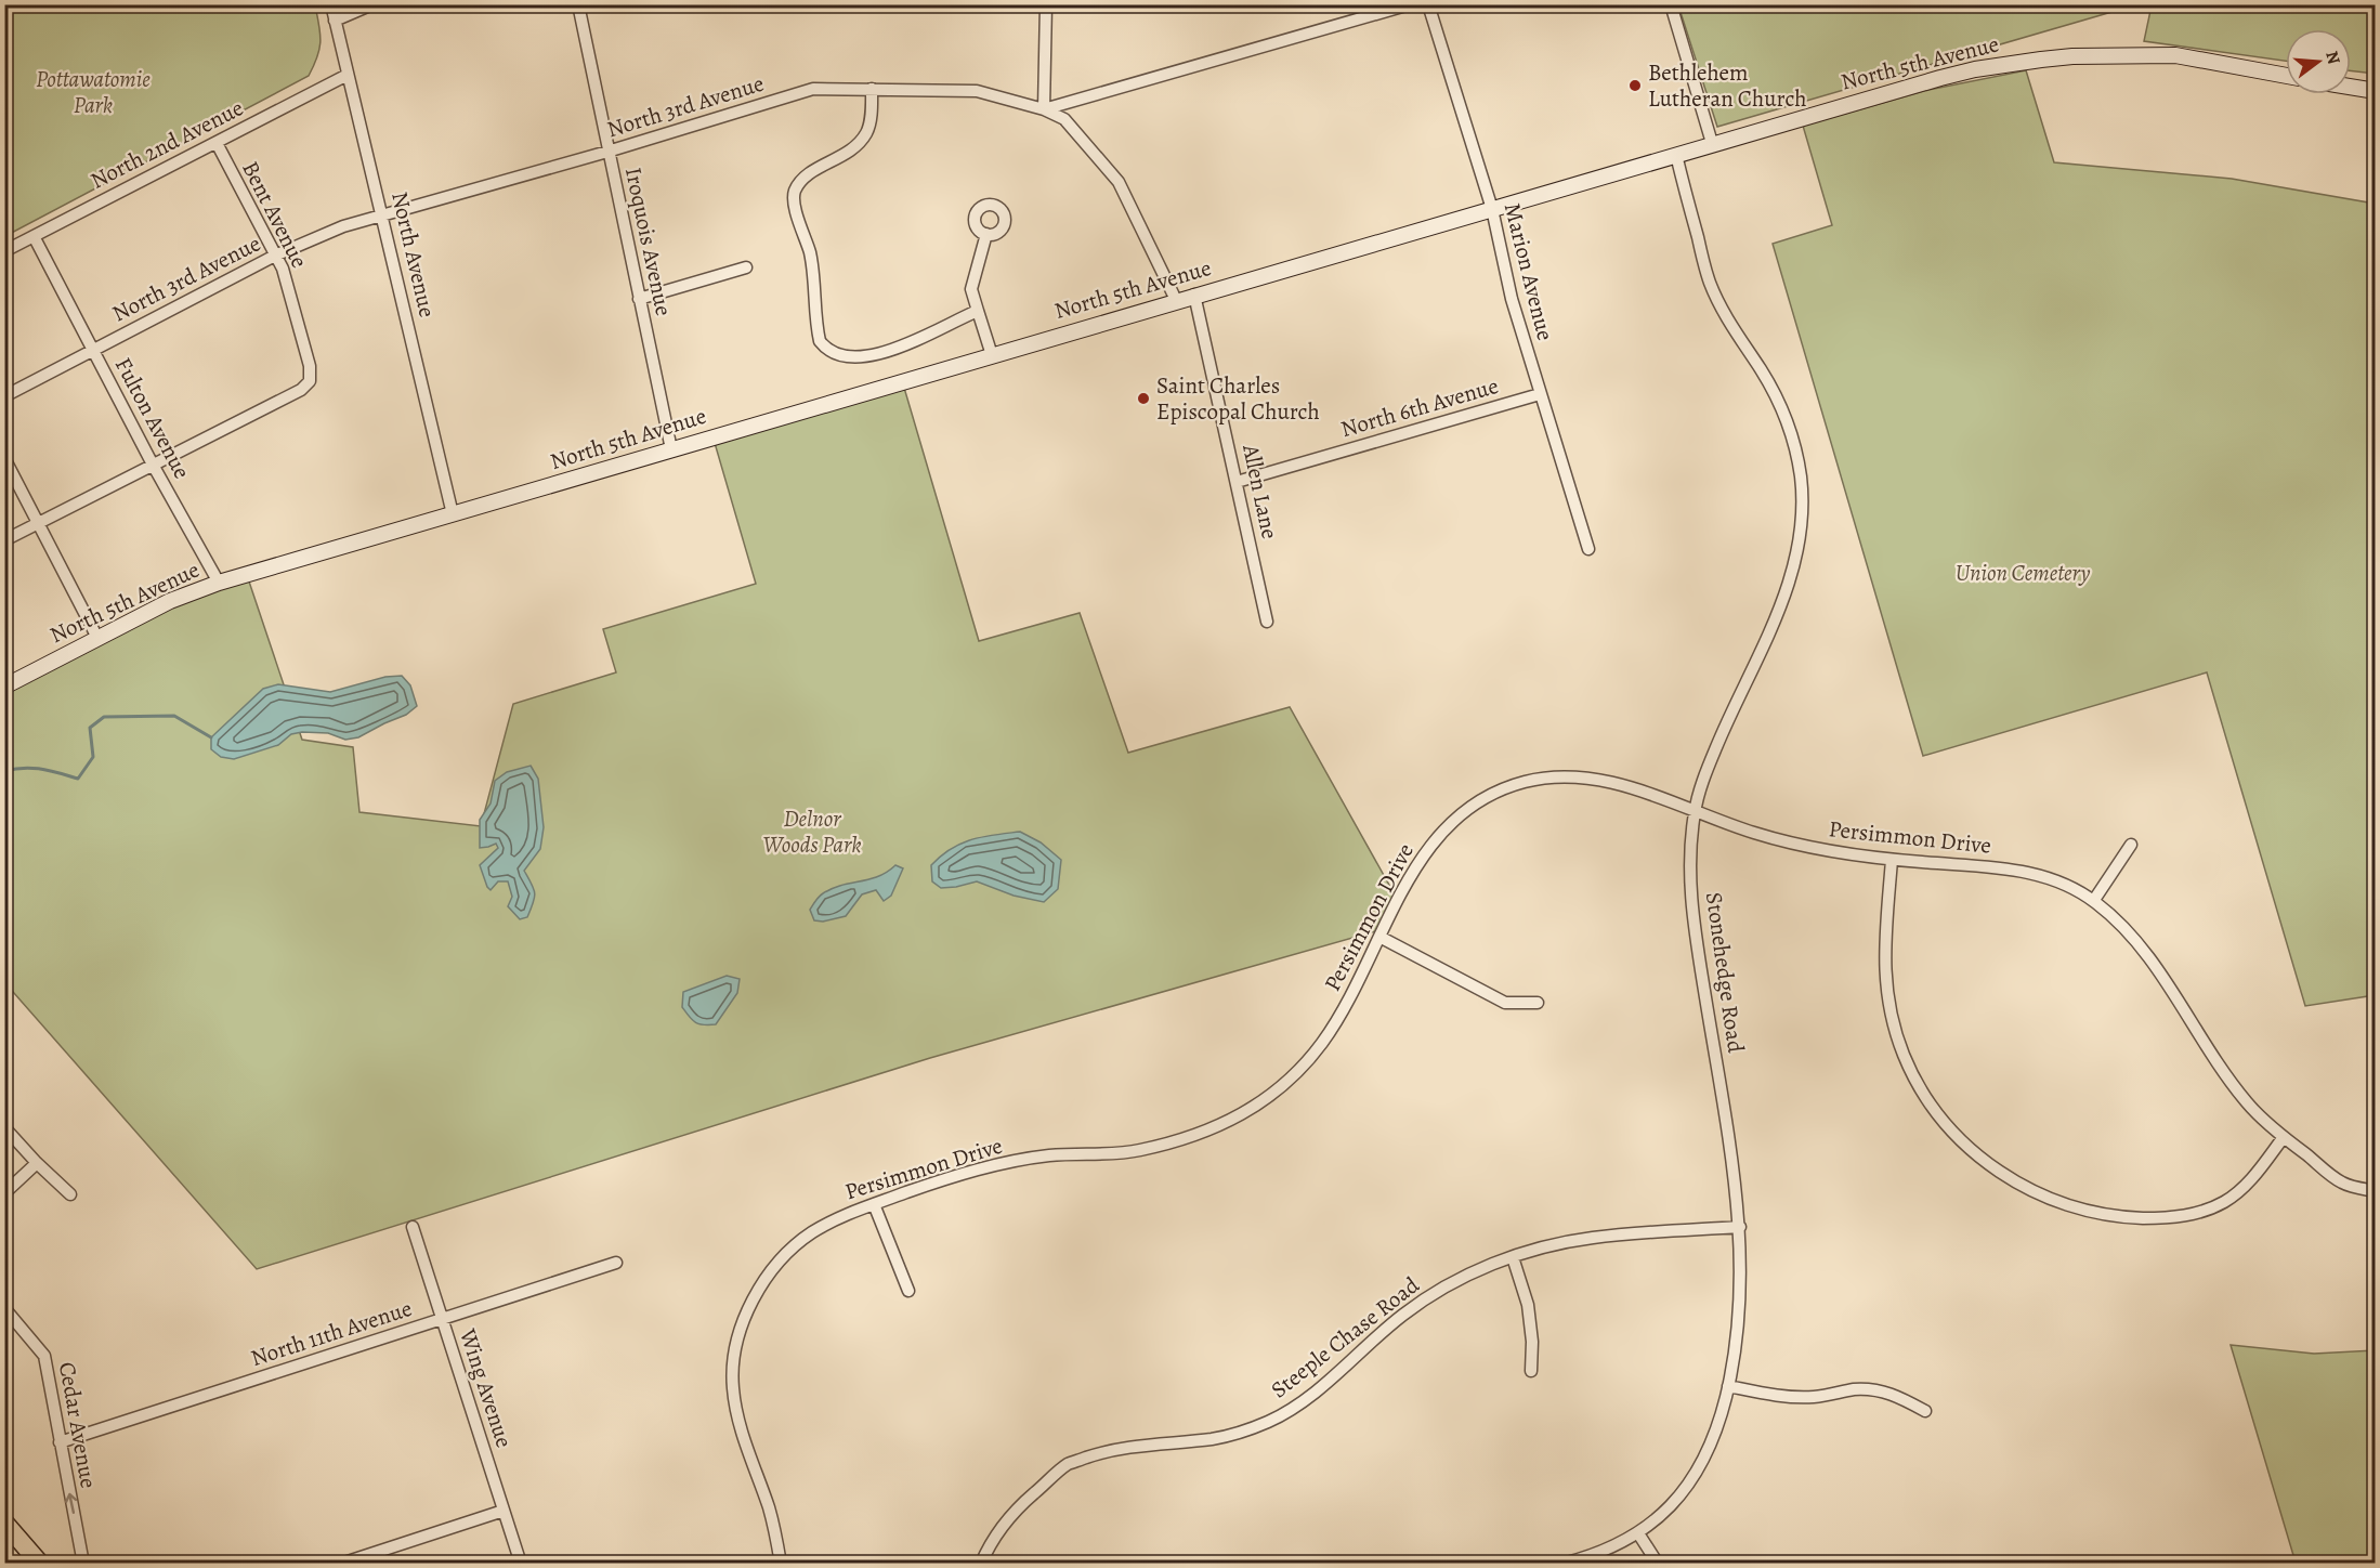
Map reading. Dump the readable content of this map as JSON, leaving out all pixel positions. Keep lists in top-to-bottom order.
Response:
{
  "streets": {
    "main road": ["North 5th Avenue"],
    "street": [
      "North 3rd Avenue",
      "North 2nd Avenue",
      "Bent Avenue",
      "Iroquois Avenue",
      "North Avenue",
      "Marion Avenue",
      "North 6th Avenue",
      "Fulton Avenue",
      "Allen Lane",
      "Persimmon Drive",
      "Stonehedge Road",
      "North 11th Avenue",
      "Steeple Chase Road",
      "Wing Avenue",
      "Cedar Avenue"
    ]
  },
  "crossings": [
    ["North 5th Avenue", "North 3rd Avenue"],
    ["North 5th Avenue", "Iroquois Avenue"],
    ["North 5th Avenue", "North Avenue"],
    ["North 5th Avenue", "Marion Avenue"],
    ["North 5th Avenue", "Fulton Avenue"],
    ["North 5th Avenue", "Allen Lane"],
    ["North 5th Avenue", "Stonehedge Road"],
    ["North 3rd Avenue", "Bent Avenue"],
    ["North 3rd Avenue", "Iroquois Avenue"],
    ["North 3rd Avenue", "North Avenue"],
    ["North 3rd Avenue", "Fulton Avenue"],
    ["North 2nd Avenue", "Bent Avenue"],
    ["North 2nd Avenue", "North Avenue"],
    ["North 2nd Avenue", "Fulton Avenue"],
    ["Bent Avenue", "Fulton Avenue"],
    ["Marion Avenue", "North 6th Avenue"],
    ["North 6th Avenue", "Allen Lane"],
    ["Persimmon Drive", "Stonehedge Road"],
    ["Stonehedge Road", "Steeple Chase Road"],
    ["North 11th Avenue", "Wing Avenue"],
    ["North 11th Avenue", "Cedar Avenue"]
  ],
  "one_way": ["Cedar Avenue"],
  "parks": ["Pottawatomie Park", "Union Cemetery", "Delnor Woods Park"],
  "places": ["Bethlehem Lutheran Church", "Saint Charles Episcopal Church"],
  "north": "right"
}
